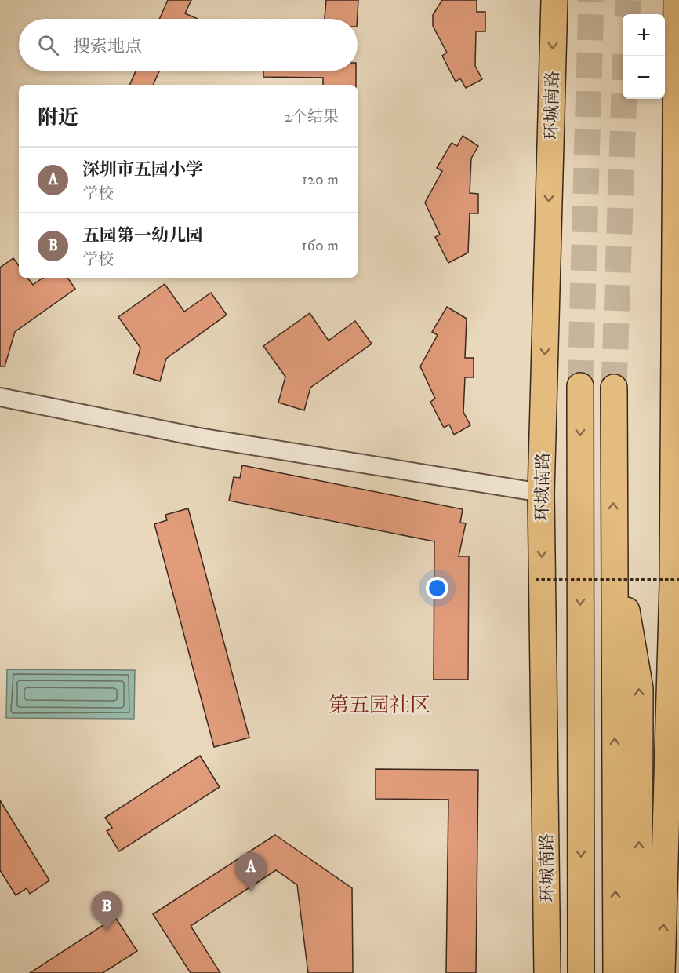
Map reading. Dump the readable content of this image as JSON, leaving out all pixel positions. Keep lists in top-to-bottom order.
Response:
{
  "streets": {
    "main road": ["环城南路"]
  },
  "districts": ["第五园社区"],
  "page": {
    "map_buttons": ["+", "−"],
    "search": "搜索地点",
    "heading": ["附近", "2个结果"],
    "list": [
      {
        "mark": "A",
        "name": "深圳市五园小学",
        "note": "学校",
        "value": "120 m"
      },
      {
        "mark": "B",
        "name": "五园第一幼儿园",
        "note": "学校",
        "value": "160 m"
      }
    ],
    "pins": ["A", "B"]
  }
}
